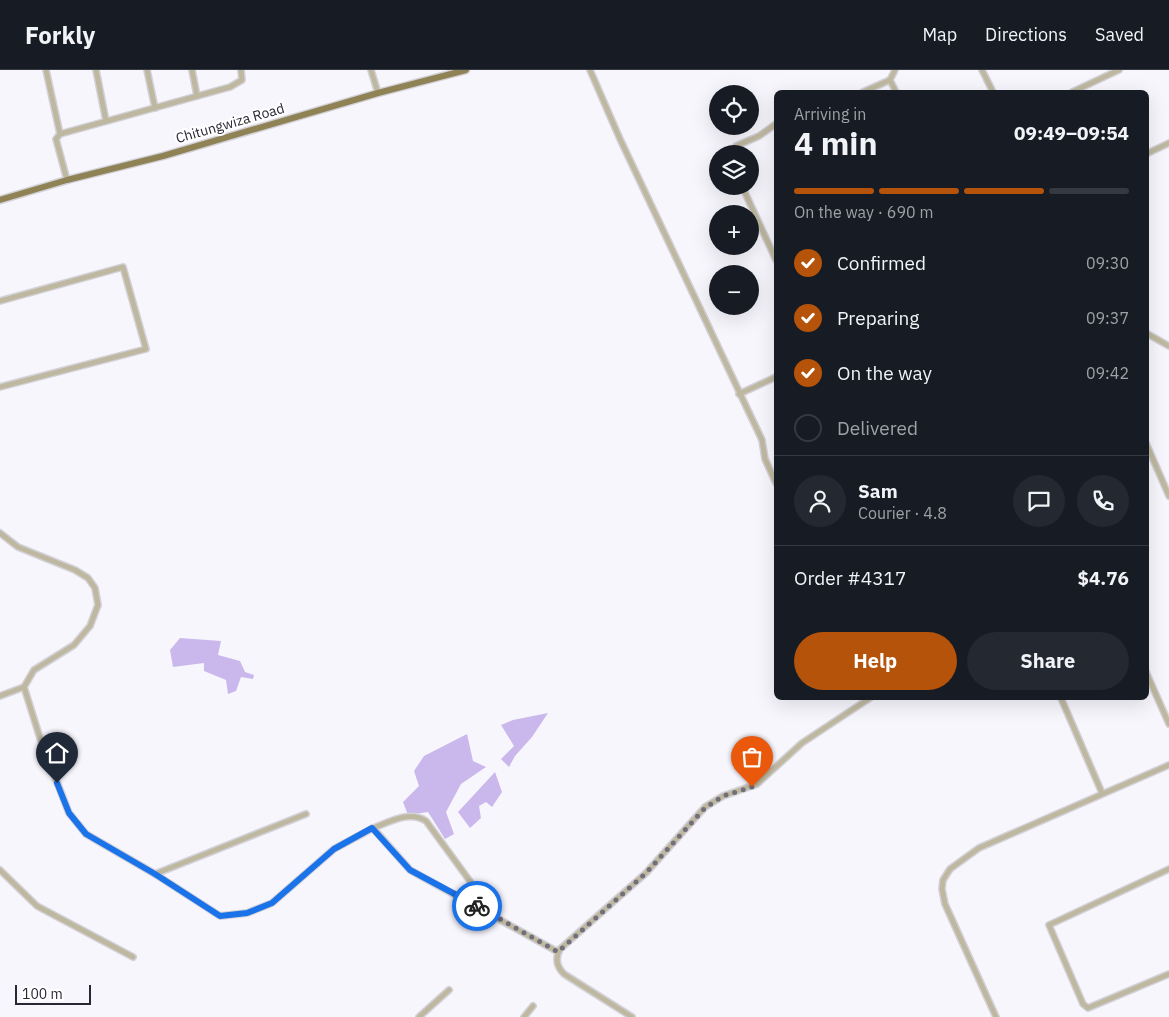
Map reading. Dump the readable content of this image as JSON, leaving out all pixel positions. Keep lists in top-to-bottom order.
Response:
{
  "streets": {
    "main road": ["Chitungwiza Road"]
  },
  "scale_bar": "100 m",
  "page": {
    "header": "Forkly",
    "nav": ["Map", "Directions", "Saved"],
    "map_buttons": ["+", "−"],
    "heading": ["4 min", "Arriving in", "09:49–09:54"],
    "panel": [
      "Sam",
      "Courier · 4.8",
      "Order #4317",
      "$4.76"
    ],
    "bar": "On the way · 690 m",
    "list": [
      ["Confirmed", "09:30"],
      ["Preparing", "09:37"],
      ["On the way", "09:42"],
      "Delivered"
    ],
    "buttons": ["Help", "Share"],
    "scale": "100 m"
  }
}
